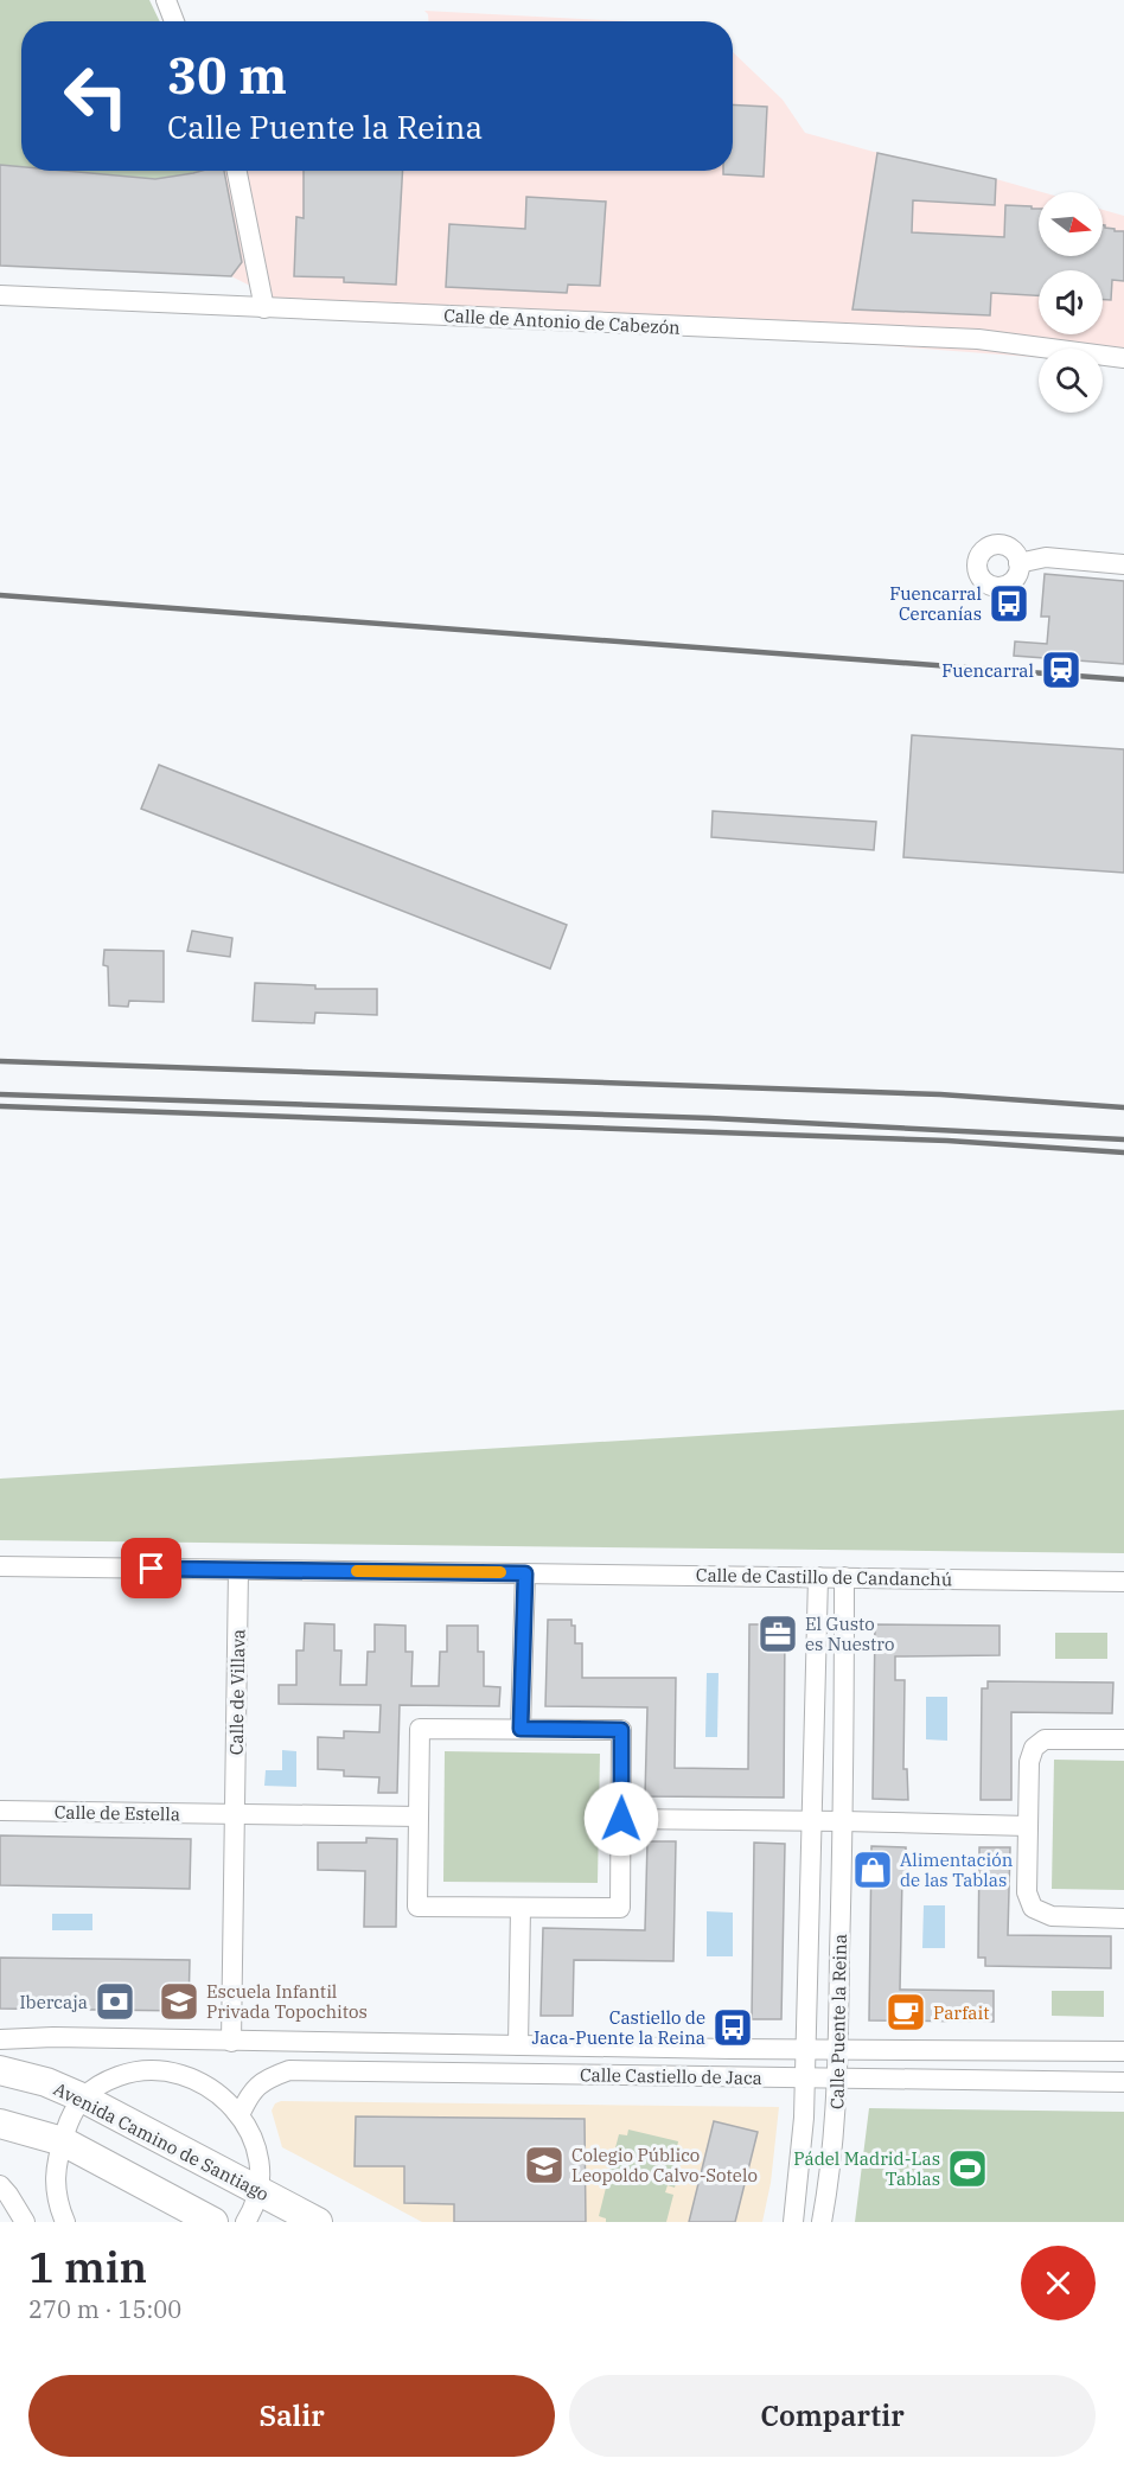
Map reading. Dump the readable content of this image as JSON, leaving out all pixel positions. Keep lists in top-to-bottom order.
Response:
{
  "streets": {
    "street": [
      "Calle de Antonio de Cabezón",
      "Calle de Castillo de Candanchú",
      "Calle de Villava",
      "Calle de Estella",
      "Calle Puente la Reina",
      "Calle Castiello de Jaca",
      "Avenida Camino de Santiago"
    ]
  },
  "crossings": [
    ["Calle de Castillo de Candanchú", "Calle de Villava"],
    ["Calle de Castillo de Candanchú", "Calle Puente la Reina"],
    ["Calle de Villava", "Calle de Estella"],
    ["Calle de Villava", "Calle Castiello de Jaca"],
    ["Calle Puente la Reina", "Calle Castiello de Jaca"]
  ],
  "places": {
    "bus stop": ["Fuencarral Cercanías", "Castiello de Jaca-Puente la Reina"],
    "station": ["Fuencarral"],
    "office": ["El Gusto es Nuestro"],
    "shop": ["Alimentación de las Tablas"],
    "bank": ["Ibercaja"],
    "school or university": ["Escuela Infantil Privada Topochitos", "Colegio Público Leopoldo Calvo-Sotelo"],
    "cafe": ["Parfait"],
    "sports": ["Pádel Madrid-Las Tablas"]
  },
  "north": "right",
  "page": {
    "turn": ["30 m", "Calle Puente la Reina"],
    "heading": ["1 min", "270 m · 15:00"],
    "buttons": ["Salir", "Compartir"]
  }
}
